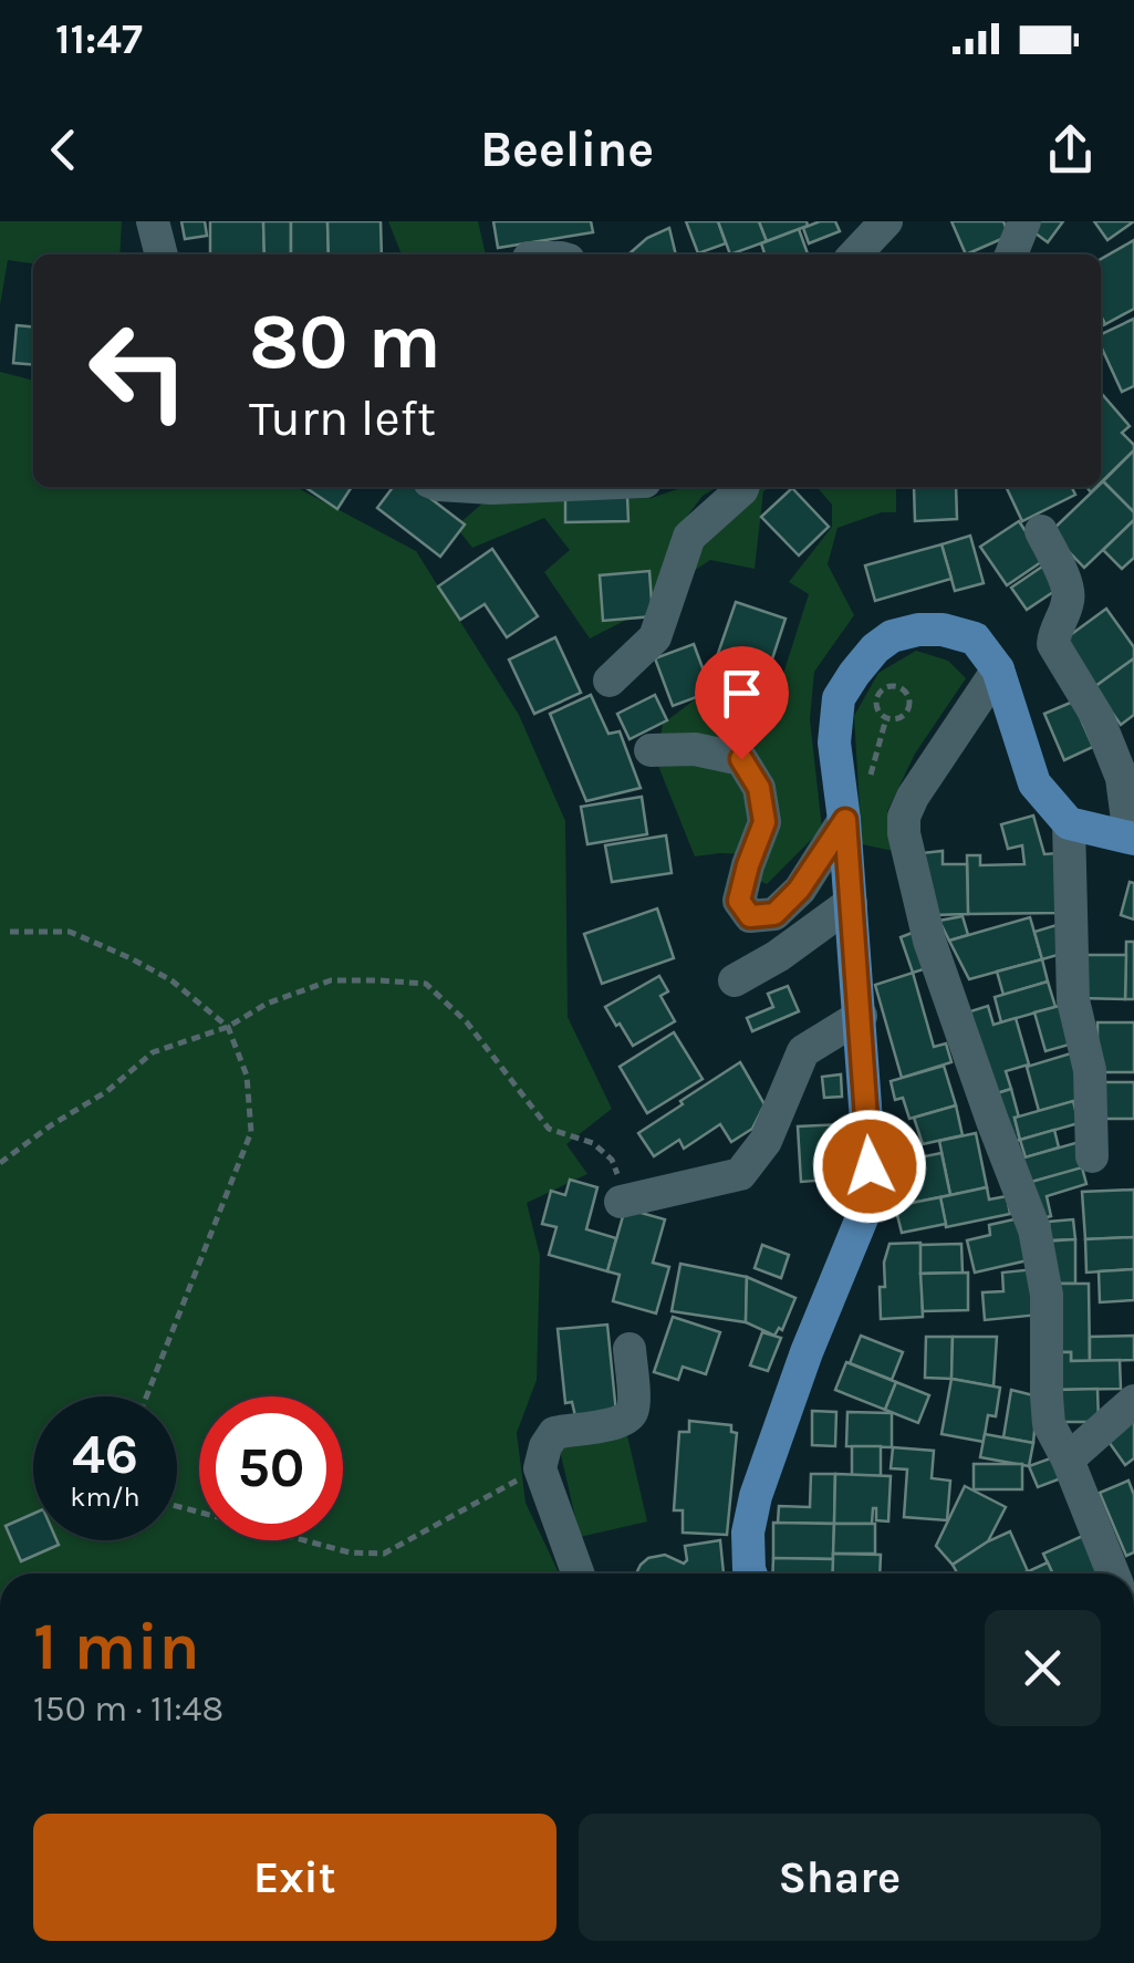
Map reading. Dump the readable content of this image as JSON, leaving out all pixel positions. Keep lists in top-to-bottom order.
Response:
{
  "page": {
    "status": "11:47",
    "header": "Beeline",
    "turn": ["80 m", "Turn left"],
    "speed": "46 km/h",
    "limit": "50",
    "heading": ["1 min", "150 m · 11:48"],
    "buttons": ["Exit", "Share"]
  }
}
